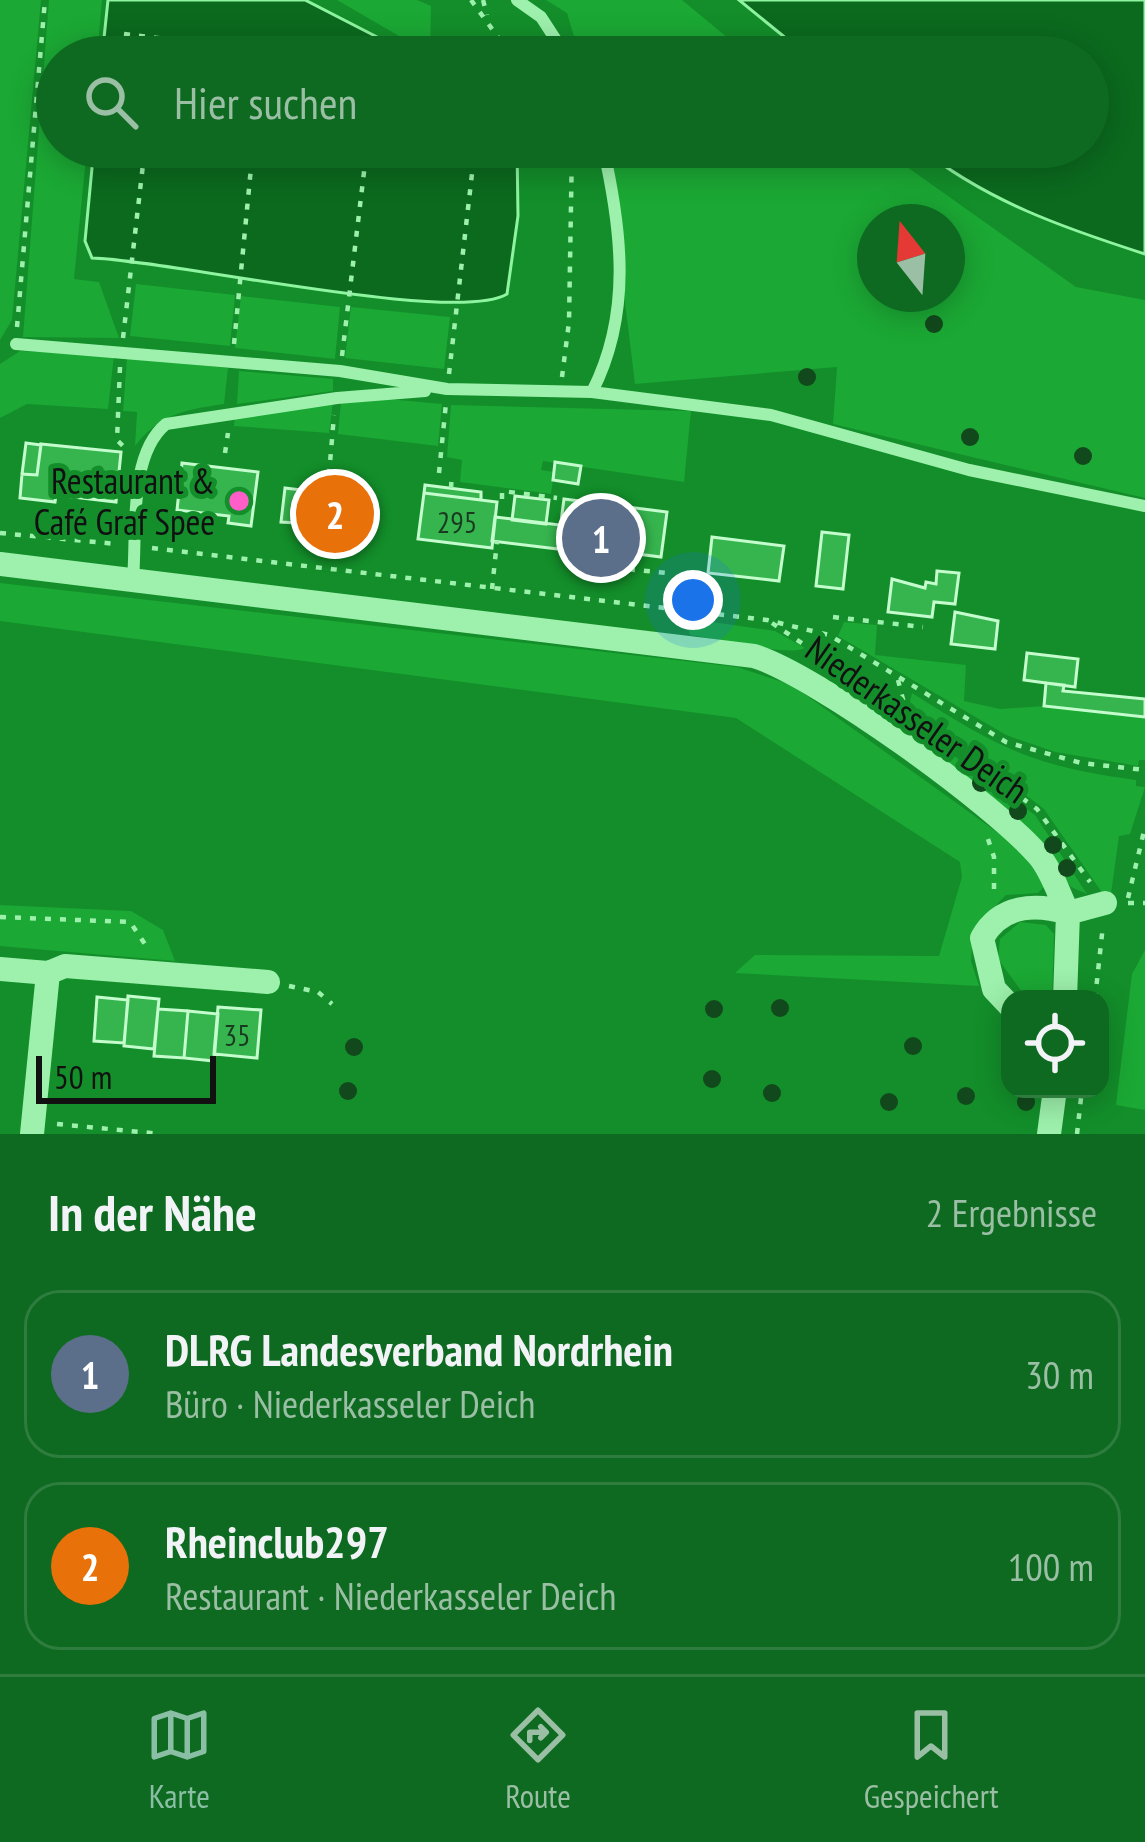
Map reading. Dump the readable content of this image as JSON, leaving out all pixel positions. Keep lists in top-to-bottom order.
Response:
{
  "streets": {
    "street": ["Niederkasseler Deich"]
  },
  "places": ["Restaurant & Café Graf Spee"],
  "house_numbers": ["295", "35"],
  "scale_bar": "50 m",
  "north": "top",
  "page": {
    "search": "Hier suchen",
    "pins": ["2", "1"],
    "scale": "50 m",
    "heading": ["In der Nähe", "2 Ergebnisse"],
    "list": [
      {
        "mark": "1",
        "name": "DLRG Landesverband Nordrhein",
        "note": "Büro · Niederkasseler Deich",
        "value": "30 m"
      },
      {
        "mark": "2",
        "name": "Rheinclub297",
        "note": "Restaurant · Niederkasseler Deich",
        "value": "100 m"
      }
    ],
    "nav": ["Karte", "Route", "Gespeichert"]
  }
}
